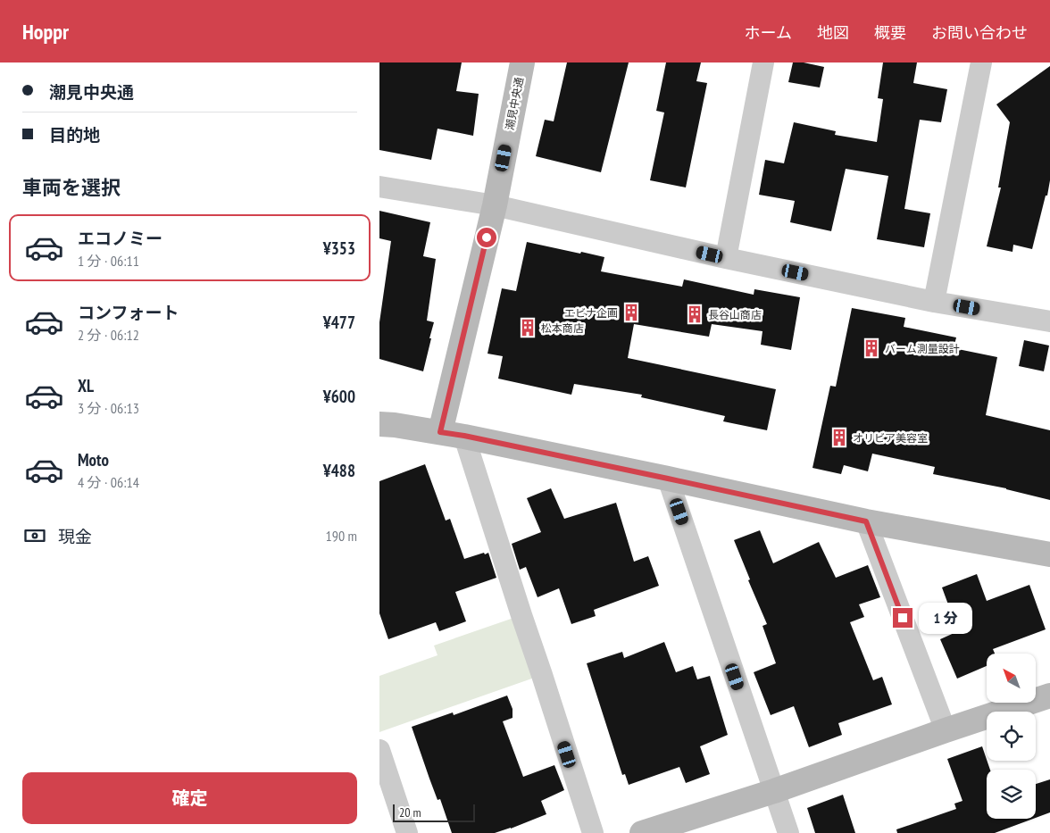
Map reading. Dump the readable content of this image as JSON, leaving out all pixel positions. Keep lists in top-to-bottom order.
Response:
{
  "streets": {
    "street": ["潮見中央通"]
  },
  "places": {
    "building": [
      "エビナ企画",
      "長谷山商店",
      "松本商店",
      "バーム測量設計",
      "オリビア美容室"
    ]
  },
  "scale_bar": "20 m",
  "north": "top left",
  "page": {
    "header": "Hoppr",
    "nav": [
      "ホーム",
      "地図",
      "概要",
      "お問い合わせ"
    ],
    "banner": ["潮見中央通", "目的地"],
    "heading": "車両を選択",
    "list": [
      {
        "name": "エコノミー",
        "note": "1 分 · 06:11",
        "value": "¥353"
      },
      {
        "name": "コンフォート",
        "note": "2 分 · 06:12",
        "value": "¥477"
      },
      {
        "name": "XL",
        "note": "3 分 · 06:13",
        "value": "¥600"
      },
      {
        "name": "Moto",
        "note": "4 分 · 06:14",
        "value": "¥488"
      }
    ],
    "pay": ["現金", "190 m"],
    "bubble": "1 分",
    "buttons": "確定",
    "scale": "20 m"
  }
}
